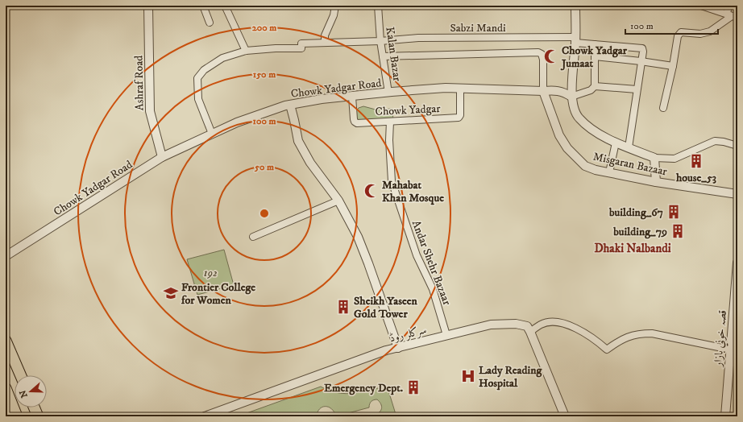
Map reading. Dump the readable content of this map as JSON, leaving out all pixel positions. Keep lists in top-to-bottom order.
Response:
{
  "streets": {
    "street": [
      "Sabzi Mandi",
      "Kalan Bazar",
      "Ashraf Road",
      "Chowk Yadgar Road",
      "Chowk Yadgar",
      "Misgaran Bazaar",
      "Andar Shehr Bazaar",
      "سرکلر روڈ",
      "قصہ خوني بازار"
    ]
  },
  "crossings": [
    ["Sabzi Mandi", "Kalan Bazar"],
    ["Kalan Bazar", "Chowk Yadgar Road"],
    ["Ashraf Road", "Chowk Yadgar Road"],
    ["Chowk Yadgar Road", "Chowk Yadgar"],
    ["Chowk Yadgar Road", "Misgaran Bazaar"],
    ["Chowk Yadgar", "Andar Shehr Bazaar"],
    ["Andar Shehr Bazaar", "سرکلر روڈ"]
  ],
  "districts": ["Dhaki Nalbandi"],
  "parks": ["192"],
  "places": {
    "mosque": ["Chowk Yadgar Jumaat", "Mahabat Khan Mosque"],
    "building": [
      "house_53",
      "building_67",
      "building_79",
      "Sheikh Yaseen Gold Tower",
      "Emergency Dept."
    ],
    "school or university": ["Frontier College for Women"],
    "hospital": ["Lady Reading Hospital"]
  },
  "scale_bar": "100 m",
  "north": "left",
  "rings": [
    "200 m",
    "150 m",
    "100 m",
    "50 m"
  ]
}
